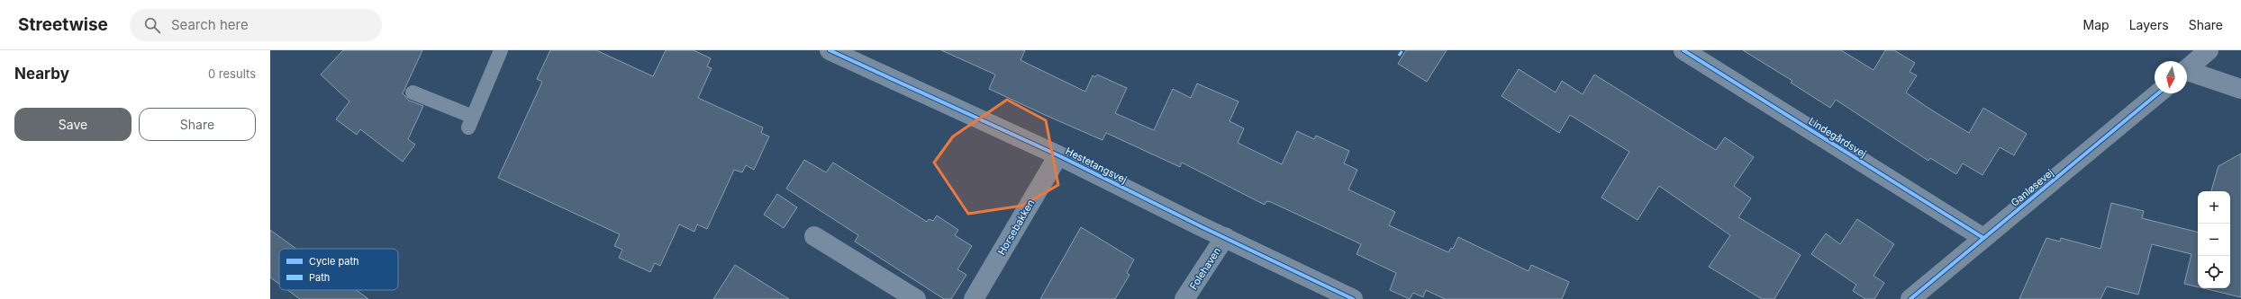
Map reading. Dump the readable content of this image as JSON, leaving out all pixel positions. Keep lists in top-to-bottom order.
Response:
{
  "streets": {
    "street": [
      "Lindegårdsvej",
      "Hestetangsvej",
      "Ganløsevej",
      "Horsebakken",
      "Folehaven"
    ]
  },
  "crossings": [
    ["Lindegårdsvej", "Ganløsevej"],
    ["Hestetangsvej", "Horsebakken"],
    ["Hestetangsvej", "Folehaven"]
  ],
  "legend": ["Cycle path", "Path"],
  "north": "bottom",
  "page": {
    "header": "Streetwise",
    "search": "Search here",
    "nav": ["Map", "Layers", "Share"],
    "heading": ["Nearby", "0 results"],
    "buttons": ["Save", "Share"],
    "map_buttons": ["+", "−"]
  }
}
